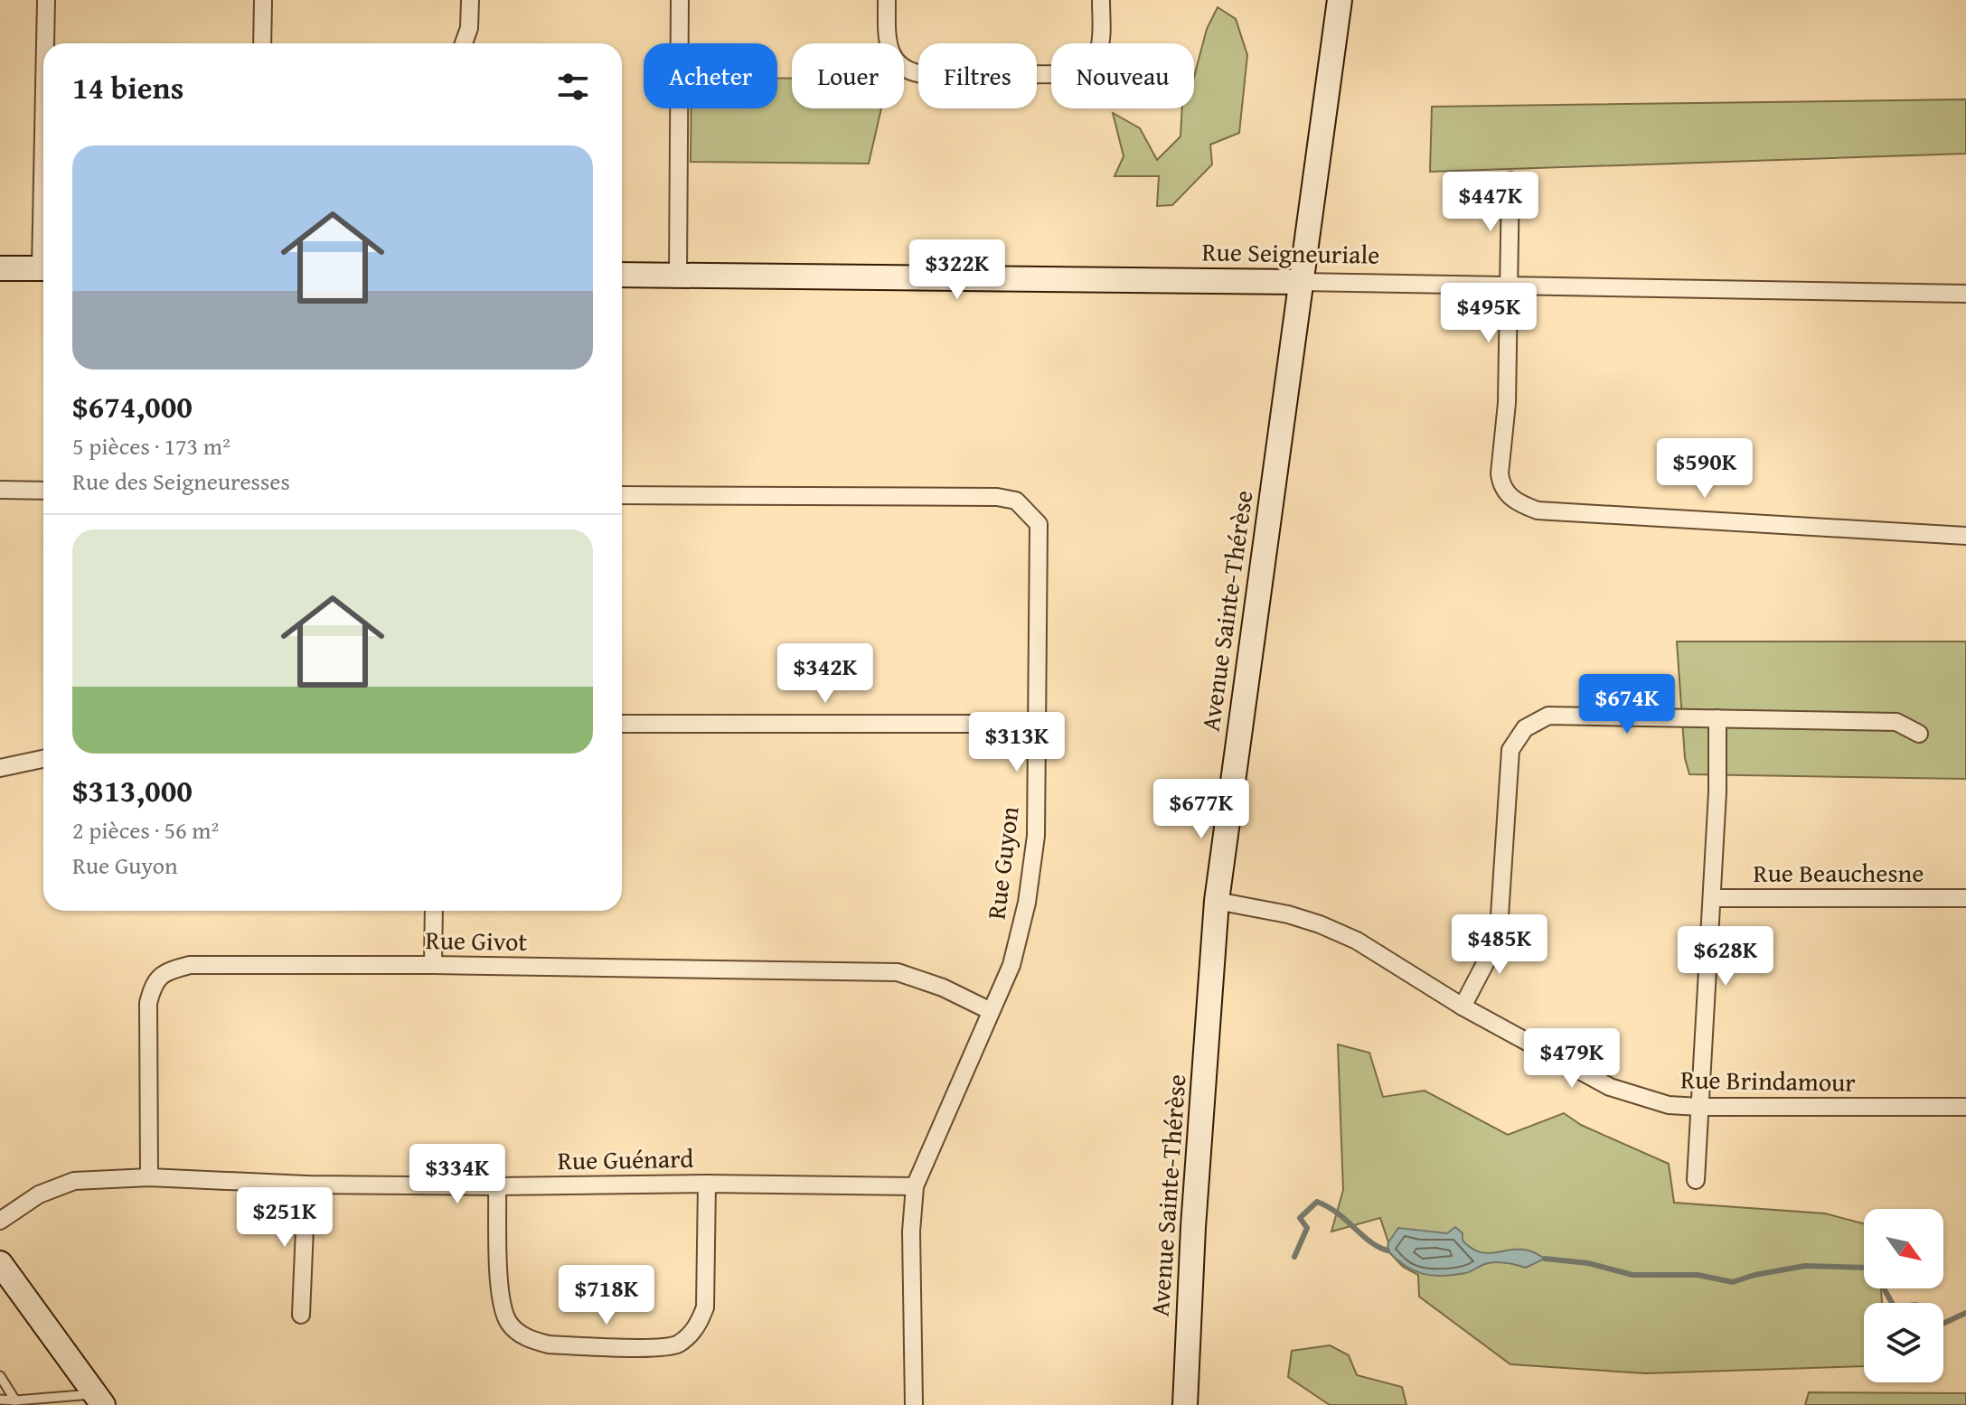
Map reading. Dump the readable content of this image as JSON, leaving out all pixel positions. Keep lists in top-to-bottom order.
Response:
{
  "streets": {
    "street": [
      "Rue Seigneuriale",
      "Avenue Sainte-Thérèse",
      "Rue Guyon",
      "Rue Beauchesne",
      "Rue Givot",
      "Rue Brindamour",
      "Rue Guénard"
    ]
  },
  "crossings": [
    ["Rue Seigneuriale", "Avenue Sainte-Thérèse"],
    ["Avenue Sainte-Thérèse", "Rue Brindamour"],
    ["Rue Guyon", "Rue Givot"],
    ["Rue Guyon", "Rue Guénard"],
    ["Rue Givot", "Rue Guénard"]
  ],
  "north": "bottom right",
  "page": {
    "chip": [
      "Acheter",
      "Louer",
      "Filtres",
      "Nouveau"
    ],
    "heading": "14 biens",
    "list": [
      {
        "name": "$674,000",
        "note": "5 pièces · 173 m² · Rue des Seigneuresses"
      },
      {
        "name": "$313,000",
        "note": "2 pièces · 56 m² · Rue Guyon"
      }
    ],
    "price": [
      "$447K",
      "$322K",
      "$495K",
      "$590K",
      "$342K",
      "$674K",
      "$313K",
      "$677K",
      "$485K",
      "$628K",
      "$479K",
      "$334K",
      "$251K",
      "$718K"
    ]
  }
}
